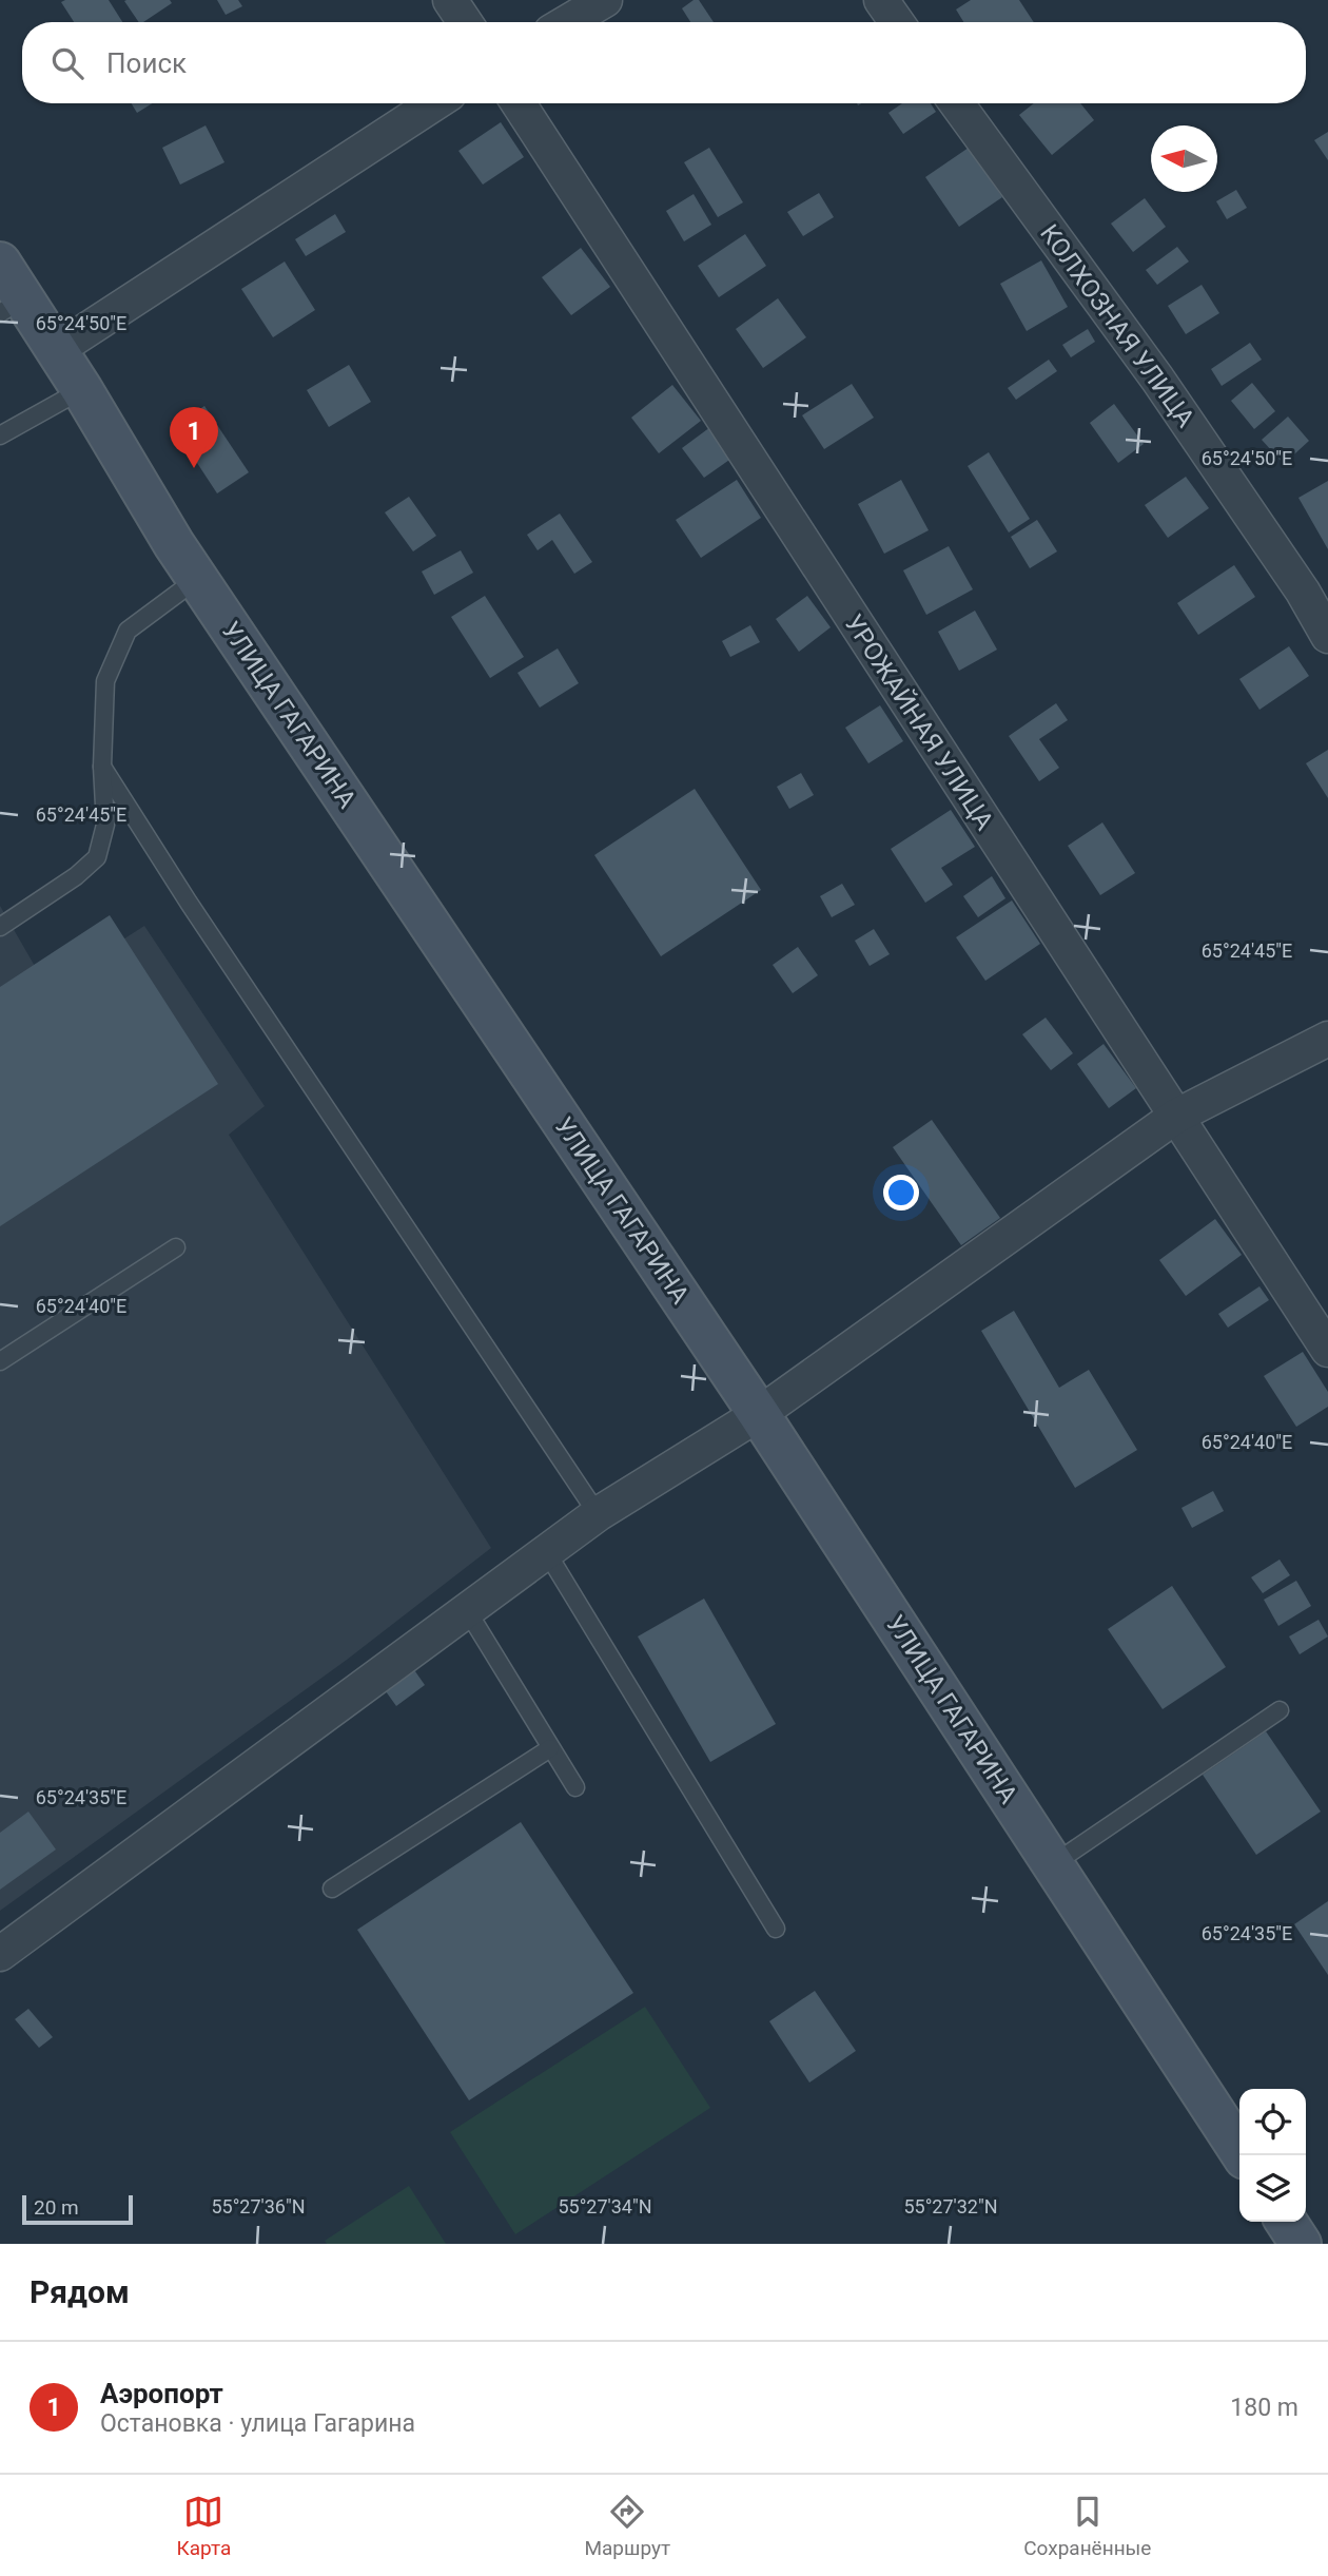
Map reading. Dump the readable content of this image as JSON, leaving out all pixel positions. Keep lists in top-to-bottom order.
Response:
{
  "streets": {
    "main road": ["УЛИЦА ГАГАРИНА"],
    "street": ["КОЛХОЗНАЯ УЛИЦА", "УРОЖАЙНАЯ УЛИЦА"]
  },
  "scale_bar": "20 m",
  "north": "left",
  "page": {
    "search": "Поиск",
    "pins": "1",
    "scale": "20 m",
    "heading": "Рядом",
    "list": [
      {
        "mark": "1",
        "name": "Аэропорт",
        "note": "Остановка · улица Гагарина",
        "value": "180 m"
      }
    ],
    "nav": ["Карта", "Маршрут", "Сохранённые"]
  },
  "coordinates": [
    "65°24'50\"E",
    "65°24'45\"E",
    "65°24'40\"E",
    "65°24'35\"E",
    "55°27'36\"N",
    "55°27'34\"N",
    "55°27'32\"N"
  ]
}
